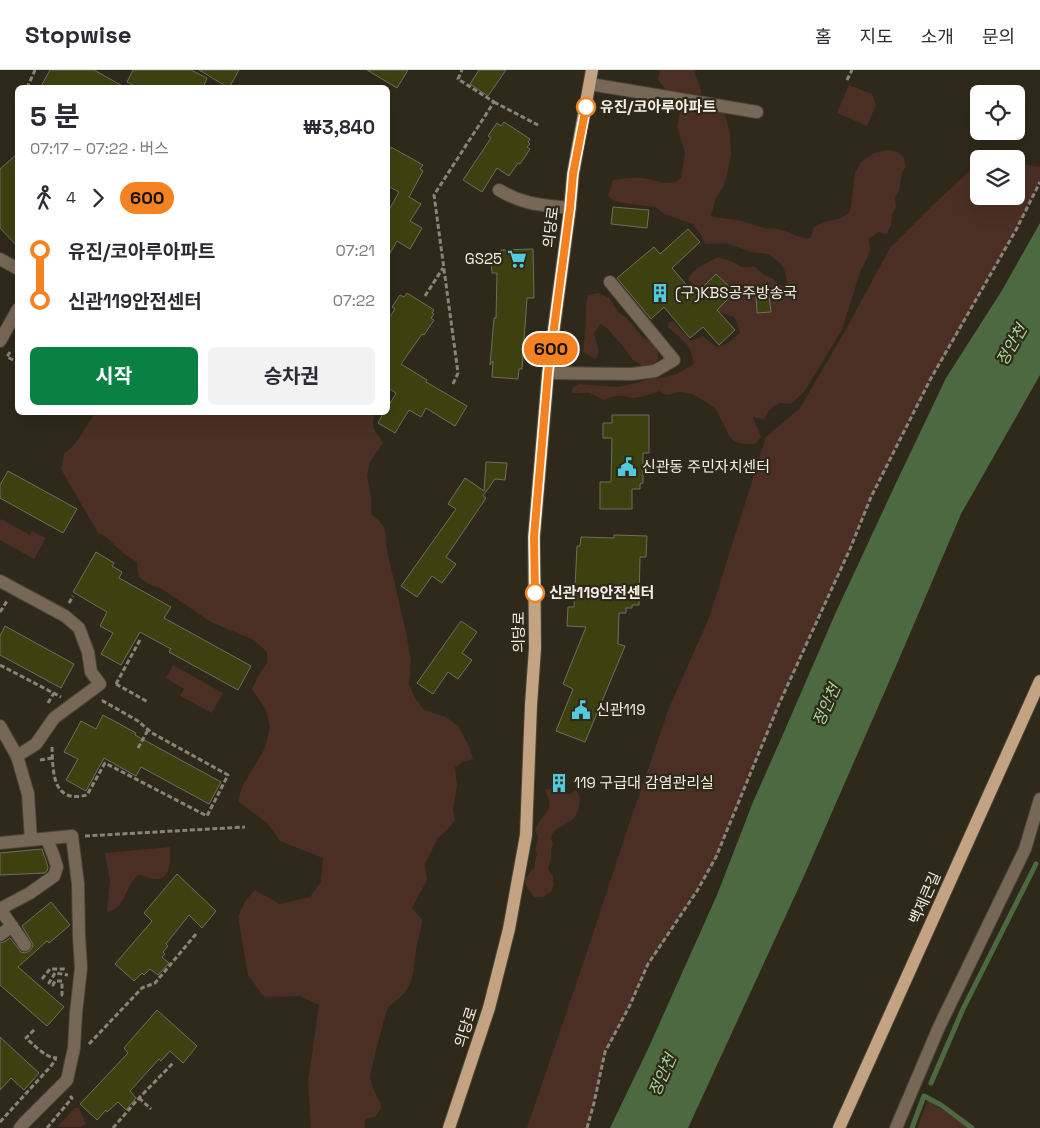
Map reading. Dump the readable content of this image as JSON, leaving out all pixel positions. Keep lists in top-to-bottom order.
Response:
{
  "streets": {
    "main road": ["의당로", "백제큰길"]
  },
  "water": ["정안천"],
  "places": {
    "other": ["유진/코아루아파트", "신관119안전센터"],
    "supermarket": ["GS25"],
    "building": ["(구)KBS공주방송국", "119 구급대 감염관리실"],
    "public building": ["신관동 주민자치센터", "신관119"]
  },
  "lines": ["bus line 600"],
  "page": {
    "header": "Stopwise",
    "nav": [
      "홈",
      "지도",
      "소개",
      "문의"
    ],
    "on_map": "600",
    "heading": ["5 분", "07:17 – 07:22 · 버스", "₩3,840"],
    "legs": ["4", "600"],
    "list": [
      {
        "name": "유진/코아루아파트",
        "value": "07:21"
      },
      {
        "name": "신관119안전센터",
        "value": "07:22"
      }
    ],
    "buttons": ["시작", "승차권"]
  }
}
